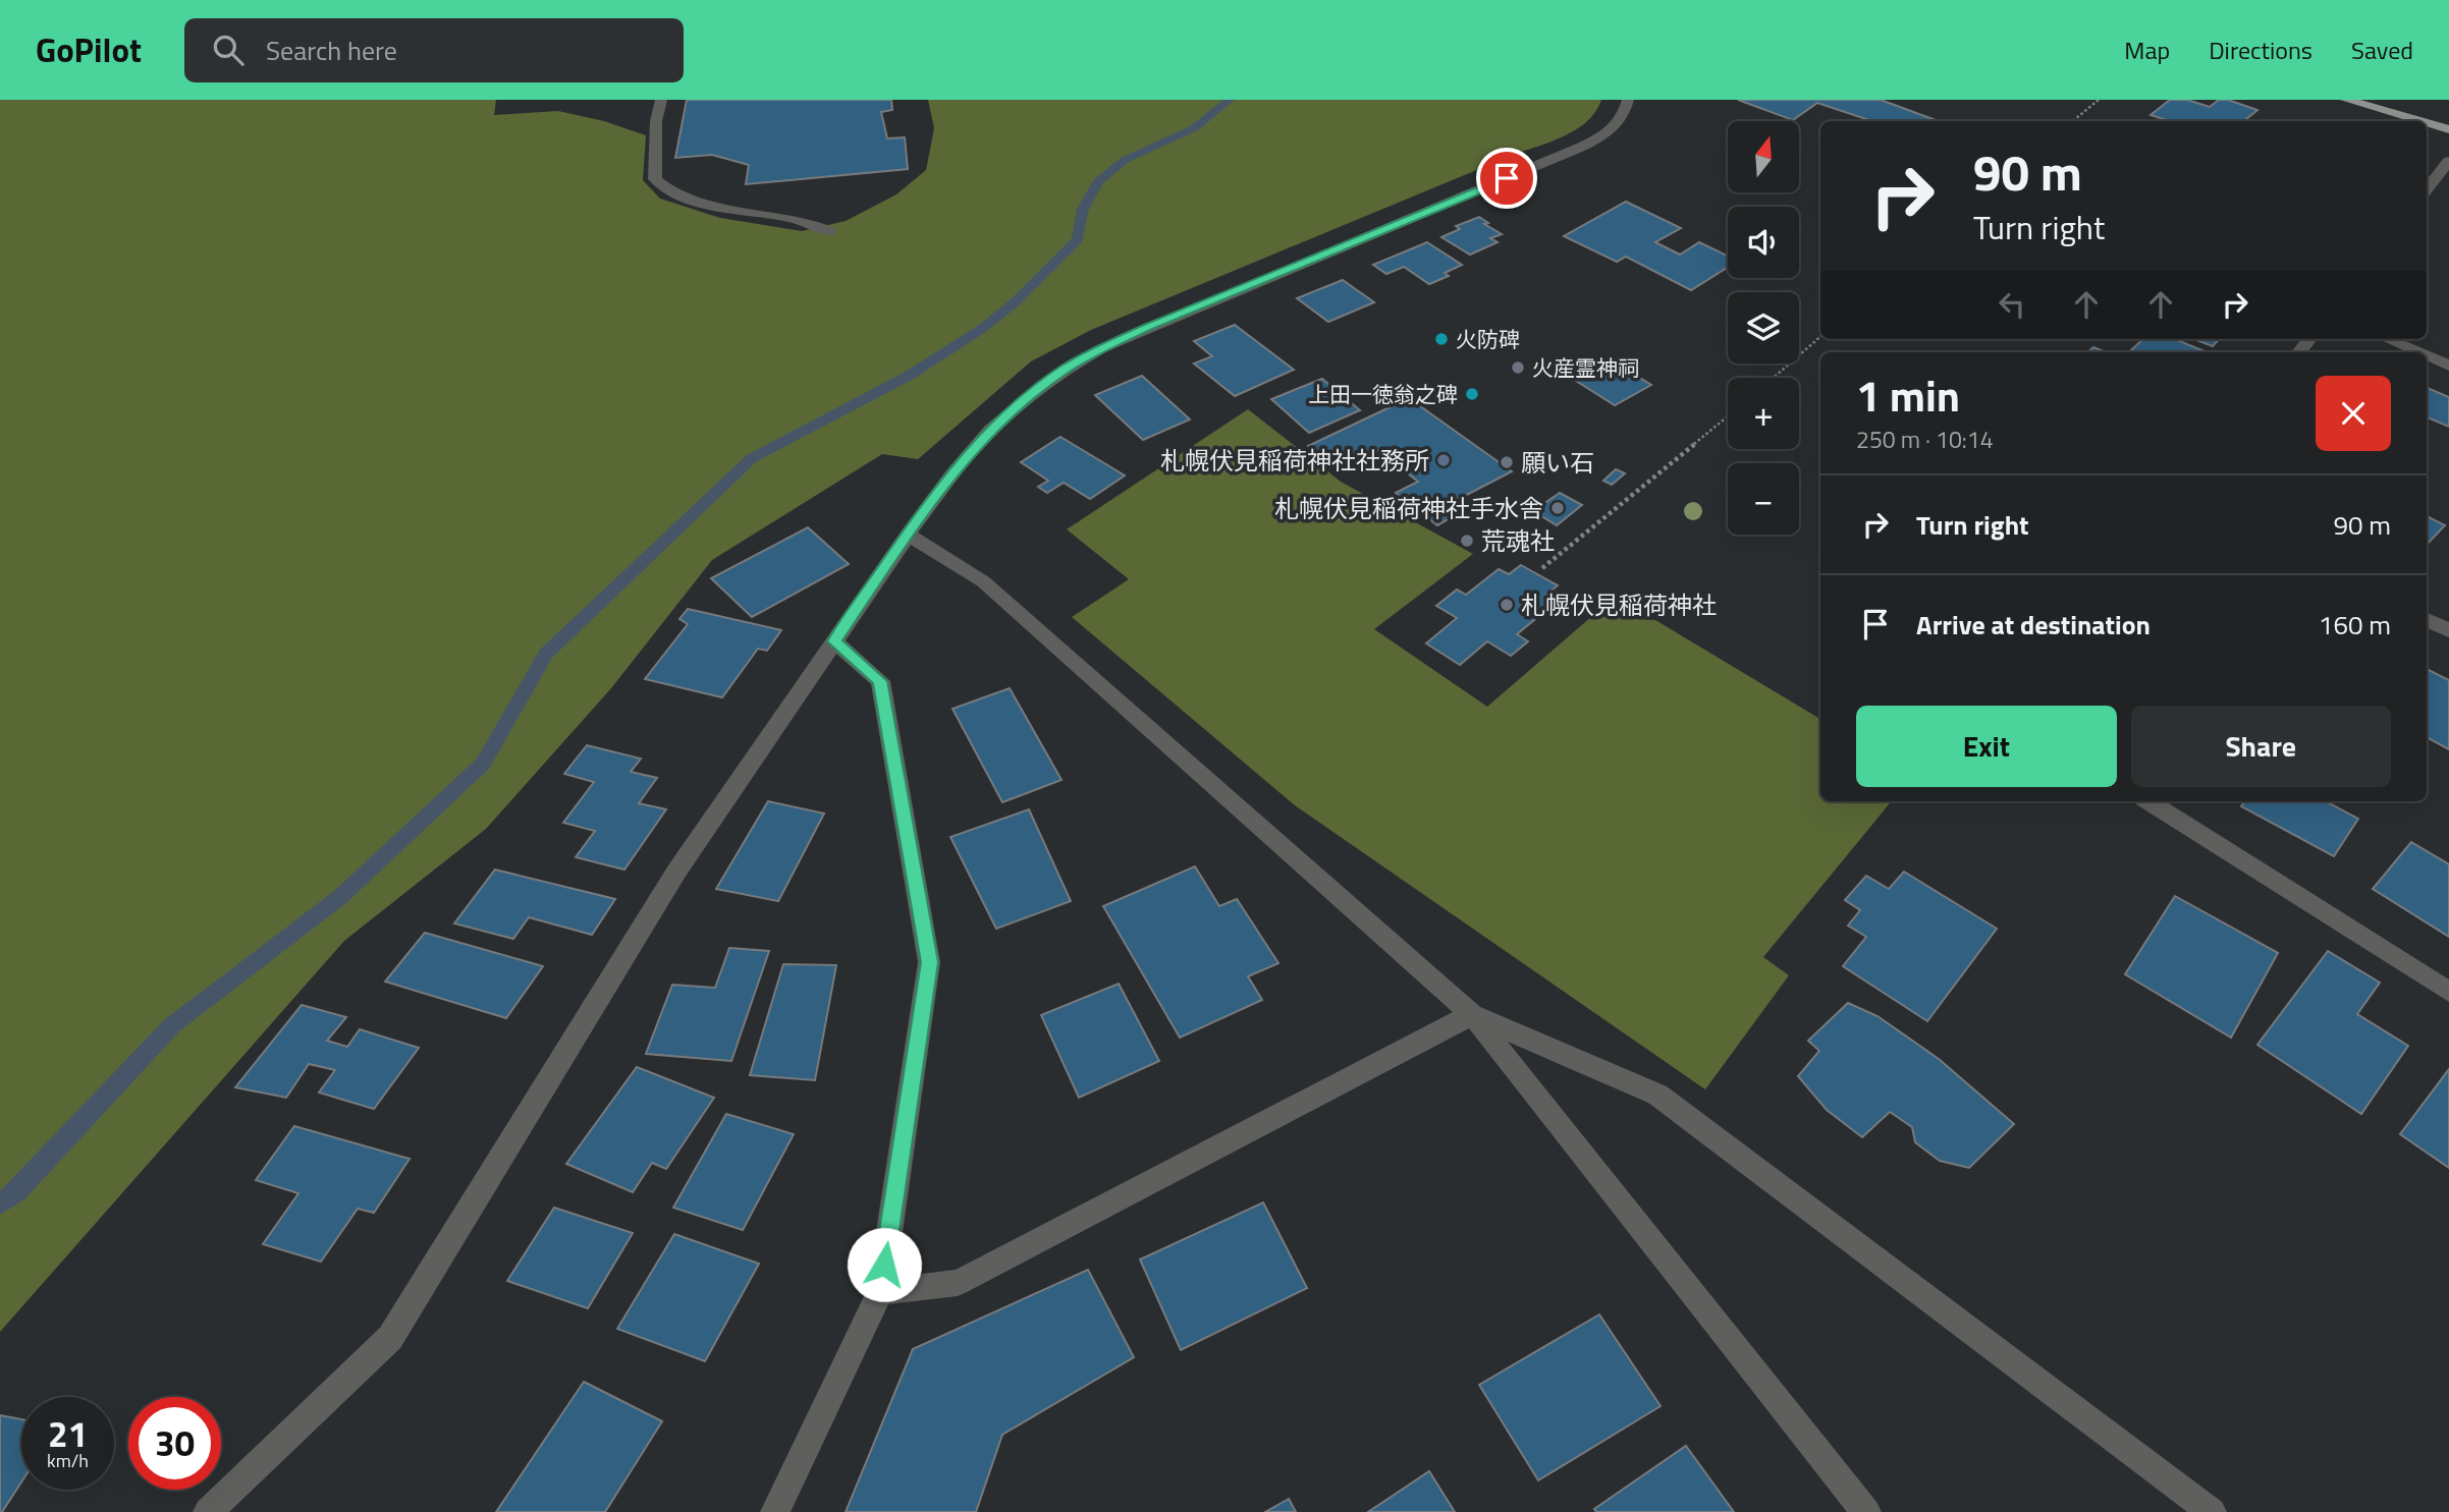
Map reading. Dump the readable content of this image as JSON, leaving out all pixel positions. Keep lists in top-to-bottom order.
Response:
{
  "places": [
    "火防碑",
    "火産霊神祠",
    "上田一徳翁之碑",
    "札幌伏見稲荷神社社務所",
    "願い石",
    "札幌伏見稲荷神社手水舎",
    "荒魂社",
    "札幌伏見稲荷神社"
  ],
  "north": "top",
  "page": {
    "header": "GoPilot",
    "search": "Search here",
    "nav": ["Map", "Directions", "Saved"],
    "map_buttons": ["+", "−"],
    "turn": ["90 m", "Turn right"],
    "heading": ["1 min", "250 m · 10:14"],
    "list": [
      {
        "name": "Turn right",
        "value": "90 m"
      },
      {
        "name": "Arrive at destination",
        "value": "160 m"
      }
    ],
    "buttons": ["Exit", "Share"],
    "speed": "21 km/h",
    "limit": "30"
  }
}
